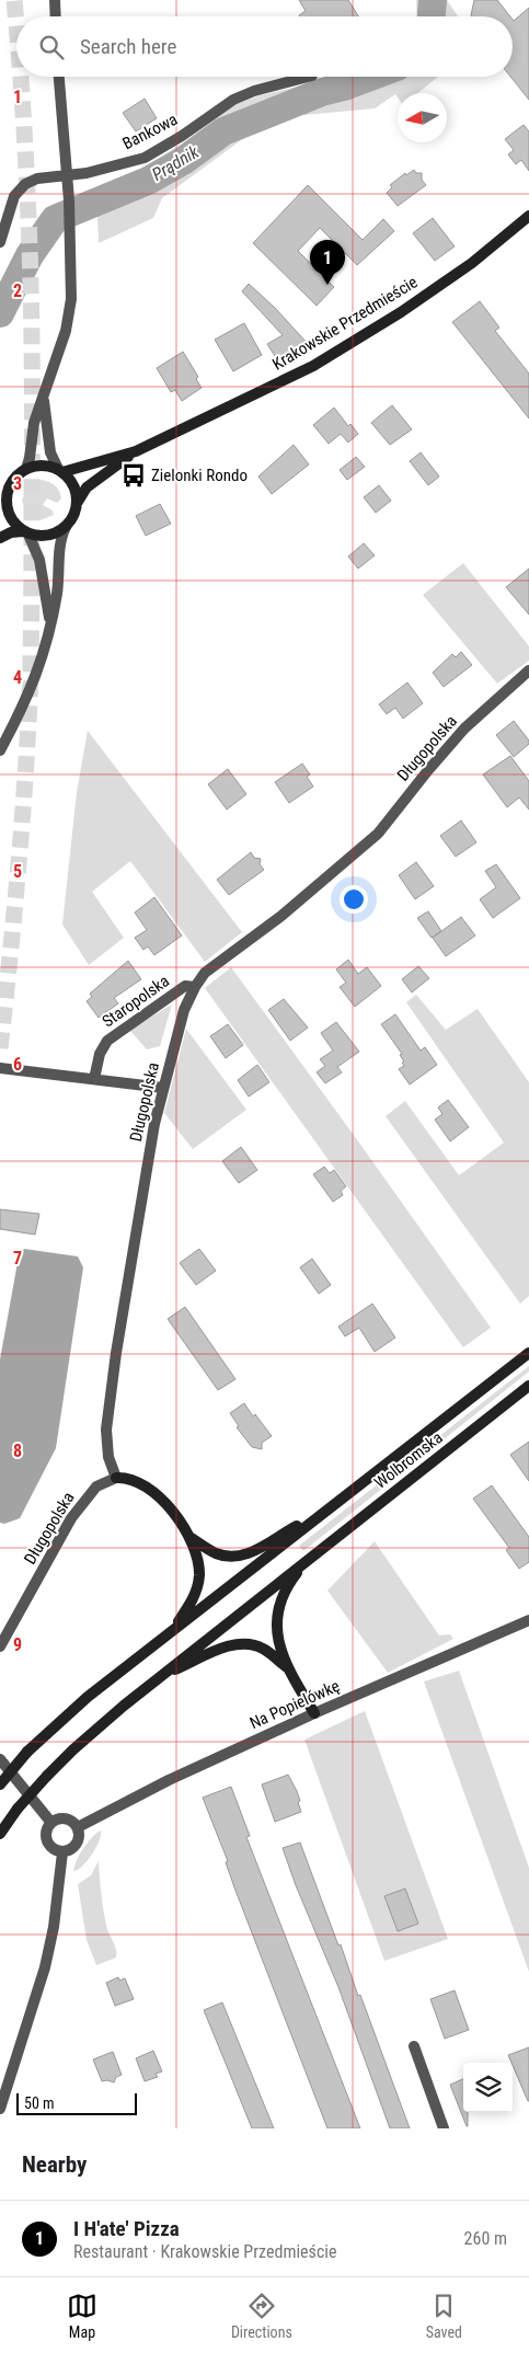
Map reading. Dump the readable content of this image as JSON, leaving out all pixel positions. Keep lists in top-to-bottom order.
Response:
{
  "streets": {
    "main road": ["Krakowskie Przedmieście", "Wolbromska"],
    "street": [
      "Bankowa",
      "Długopolska",
      "Staropolska",
      "Na Popielówkę"
    ]
  },
  "crossings": [
    ["Długopolska", "Staropolska"]
  ],
  "water": ["Prądnik"],
  "places": {
    "bus stop": ["Zielonki Rondo"]
  },
  "scale_bar": "50 m",
  "north": "left",
  "page": {
    "search": "Search here",
    "pins": "1",
    "scale": "50 m",
    "heading": "Nearby",
    "list": [
      {
        "mark": "1",
        "name": "I H'ate' Pizza",
        "note": "Restaurant · Krakowskie Przedmieście",
        "value": "260 m"
      }
    ],
    "nav": ["Map", "Directions", "Saved"]
  },
  "grid": {
    "rows": [
      "1",
      "2",
      "3",
      "4",
      "5",
      "6",
      "7",
      "8",
      "9"
    ]
  }
}
